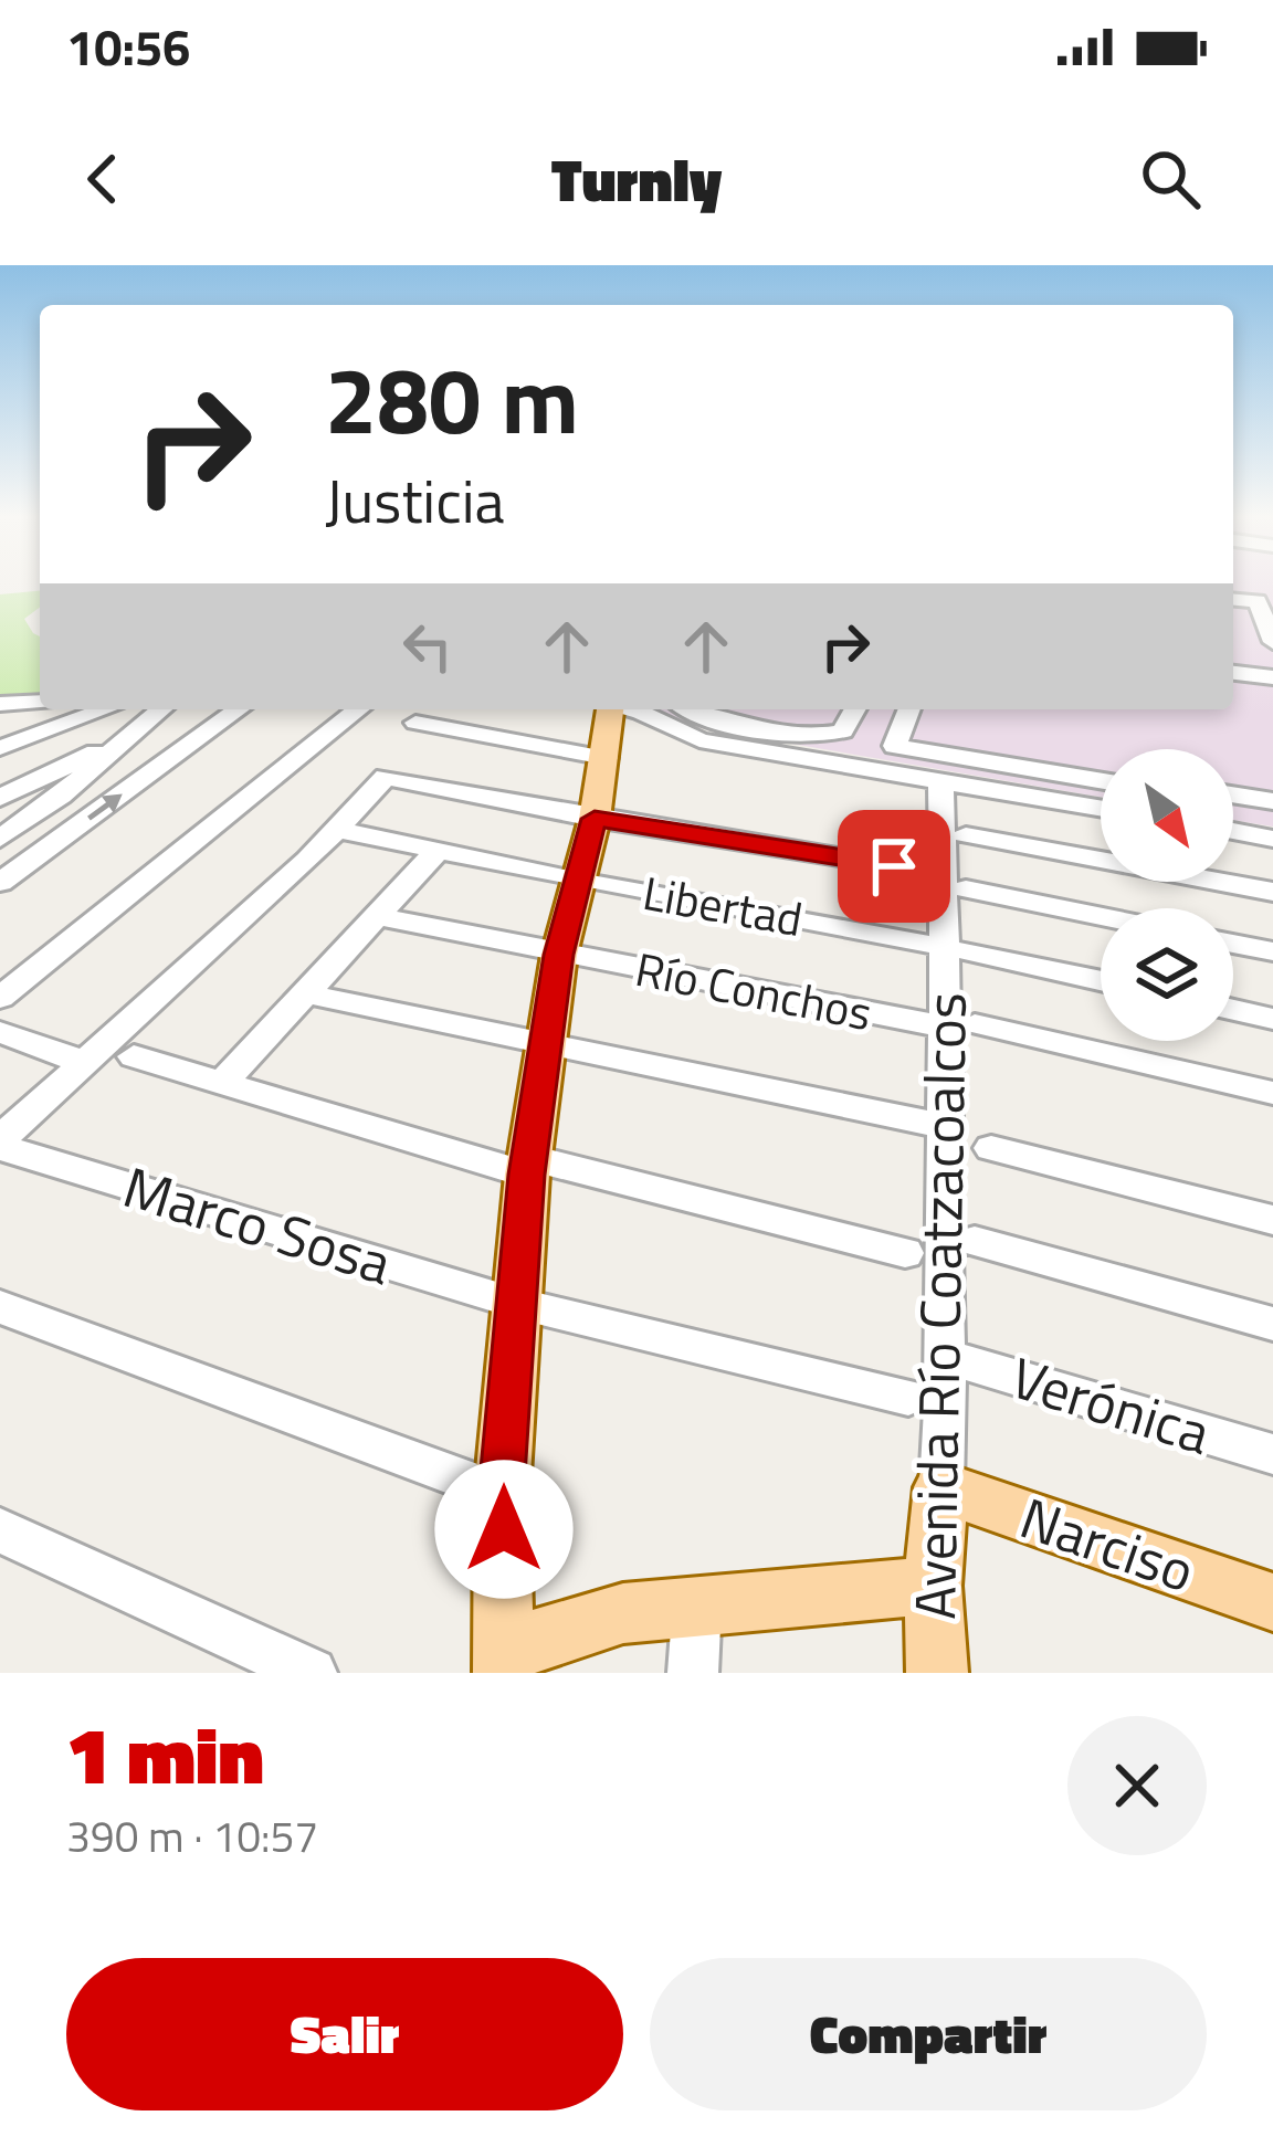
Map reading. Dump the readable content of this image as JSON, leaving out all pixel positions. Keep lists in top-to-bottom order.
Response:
{
  "streets": {
    "main road": ["Avenida Río Coatzacoalcos", "Narciso"],
    "street": [
      "Libertad",
      "Río Conchos",
      "Marco Sosa",
      "Verónica"
    ]
  },
  "crossings": [
    ["Libertad", "Avenida Río Coatzacoalcos"],
    ["Río Conchos", "Avenida Río Coatzacoalcos"],
    ["Avenida Río Coatzacoalcos", "Verónica"],
    ["Avenida Río Coatzacoalcos", "Narciso"]
  ],
  "north": "bottom right",
  "page": {
    "status": "10:56",
    "header": "Turnly",
    "turn": ["280 m", "Justicia"],
    "heading": ["1 min", "390 m · 10:57"],
    "buttons": ["Salir", "Compartir"]
  }
}
